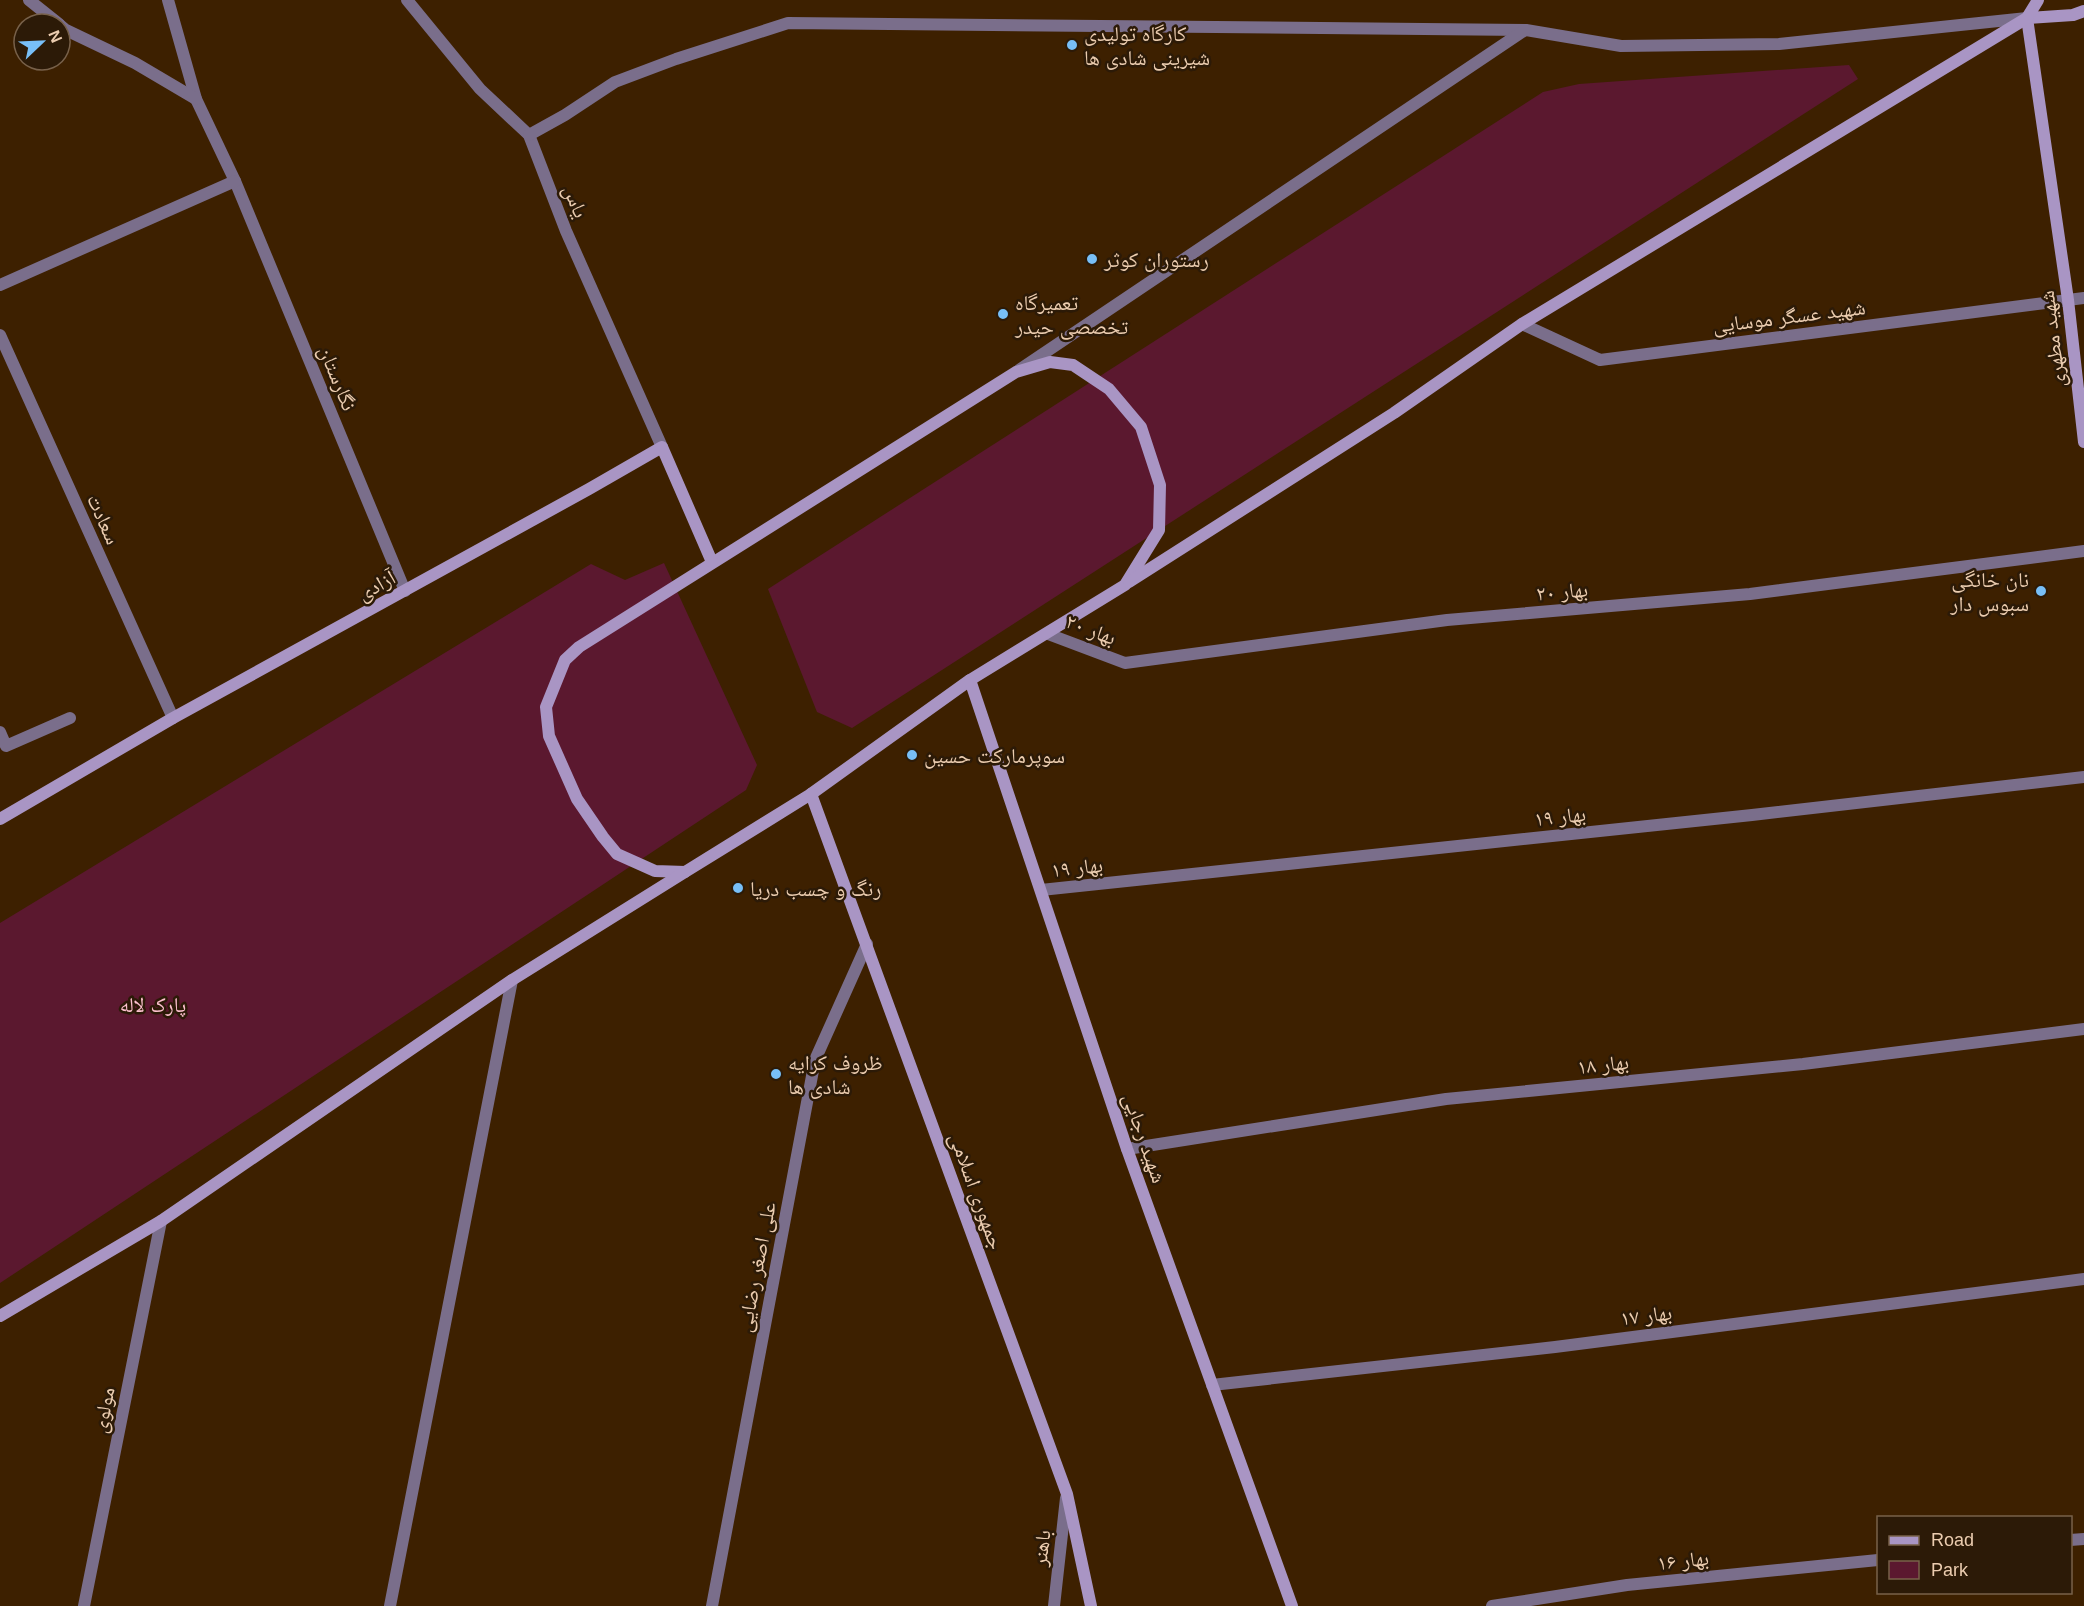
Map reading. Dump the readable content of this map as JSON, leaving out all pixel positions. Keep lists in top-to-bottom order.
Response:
{
  "streets": {
    "street": [
      "یاس",
      "شهید عسگر موسایی",
      "شهید مطهری",
      "نگارستان",
      "سعادت",
      "آزادی",
      "بهار ۲۰",
      "بهار ۱۹",
      "بهار ۱۸",
      "شهید رجایی",
      "جمهوری اسلامی",
      "علی اصغر رضایی",
      "بهار ۱۷",
      "مولوی",
      "باهنر",
      "بهار ۱۶"
    ]
  },
  "crossings": [
    ["یاس", "آزادی"],
    ["شهید عسگر موسایی", "شهید مطهری"],
    ["نگارستان", "آزادی"],
    ["سعادت", "آزادی"],
    ["بهار ۱۹", "شهید رجایی"],
    ["بهار ۱۸", "شهید رجایی"],
    ["شهید رجایی", "بهار ۱۷"],
    ["جمهوری اسلامی", "علی اصغر رضایی"],
    ["جمهوری اسلامی", "باهنر"]
  ],
  "parks": ["پارک لاله"],
  "places": [
    "کارگاه تولیدی شیرینی شادی ها",
    "رستوران کوثر",
    "تعمیرگاه تخصصی حیدر",
    "نان خانگی سبوس دار",
    "سوپرمارکت حسین",
    "رنگ و چسب دریا",
    "ظروف کرایه شادی ها"
  ],
  "legend": ["Road", "Park"],
  "north": "top right"
}
